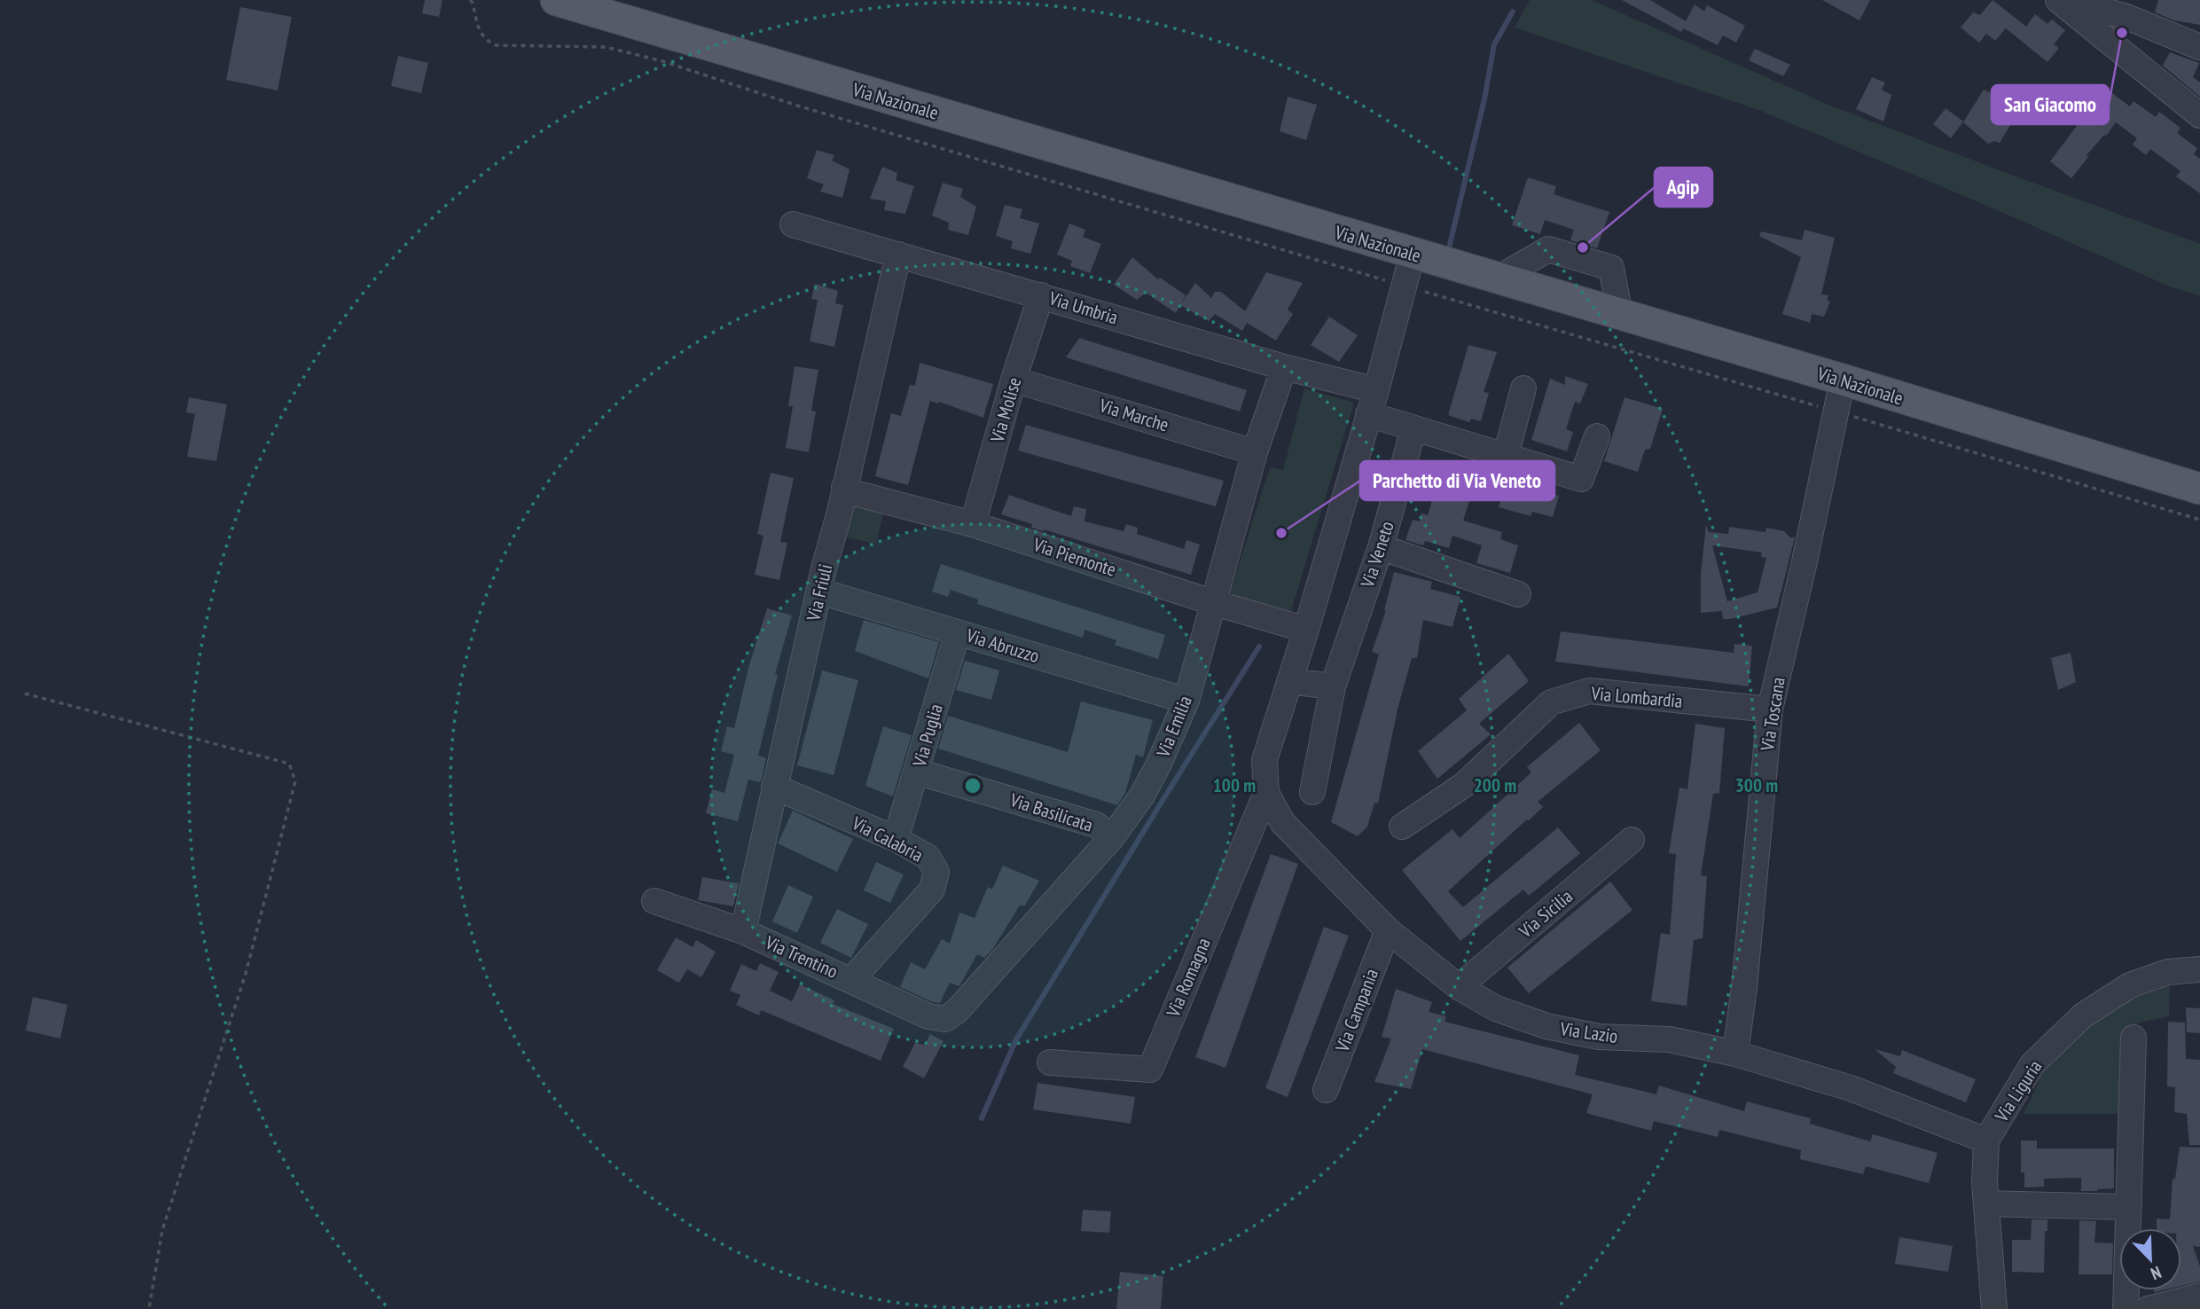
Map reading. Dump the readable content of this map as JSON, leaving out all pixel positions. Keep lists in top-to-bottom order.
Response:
{
  "streets": {
    "main road": ["Via Nazionale"],
    "street": [
      "Via Umbria",
      "Via Molise",
      "Via Marche",
      "Via Veneto",
      "Via Piemonte",
      "Via Friuli",
      "Via Abruzzo",
      "Via Lombardia",
      "Via Toscana",
      "Via Emilia",
      "Via Puglia",
      "Via Basilicata",
      "Via Calabria",
      "Via Sicilia",
      "Via Trentino",
      "Via Romagna",
      "Via Campania",
      "Via Lazio",
      "Via Liguria"
    ]
  },
  "crossings": [
    ["Via Nazionale", "Via Toscana"],
    ["Via Umbria", "Via Molise"],
    ["Via Umbria", "Via Friuli"],
    ["Via Umbria", "Via Emilia"],
    ["Via Molise", "Via Marche"],
    ["Via Molise", "Via Piemonte"],
    ["Via Marche", "Via Emilia"],
    ["Via Piemonte", "Via Friuli"],
    ["Via Piemonte", "Via Emilia"],
    ["Via Friuli", "Via Abruzzo"],
    ["Via Friuli", "Via Calabria"],
    ["Via Friuli", "Via Trentino"],
    ["Via Abruzzo", "Via Emilia"],
    ["Via Abruzzo", "Via Puglia"],
    ["Via Lombardia", "Via Toscana"],
    ["Via Toscana", "Via Lazio"],
    ["Via Emilia", "Via Basilicata"],
    ["Via Emilia", "Via Trentino"],
    ["Via Puglia", "Via Basilicata"],
    ["Via Puglia", "Via Calabria"],
    ["Via Calabria", "Via Trentino"],
    ["Via Sicilia", "Via Lazio"],
    ["Via Romagna", "Via Lazio"],
    ["Via Campania", "Via Lazio"],
    ["Via Lazio", "Via Liguria"]
  ],
  "places": ["San Giacomo", "Agip", "Parchetto di Via Veneto"],
  "north": "bottom right",
  "rings": ["100 m", "200 m", "300 m"]
}
